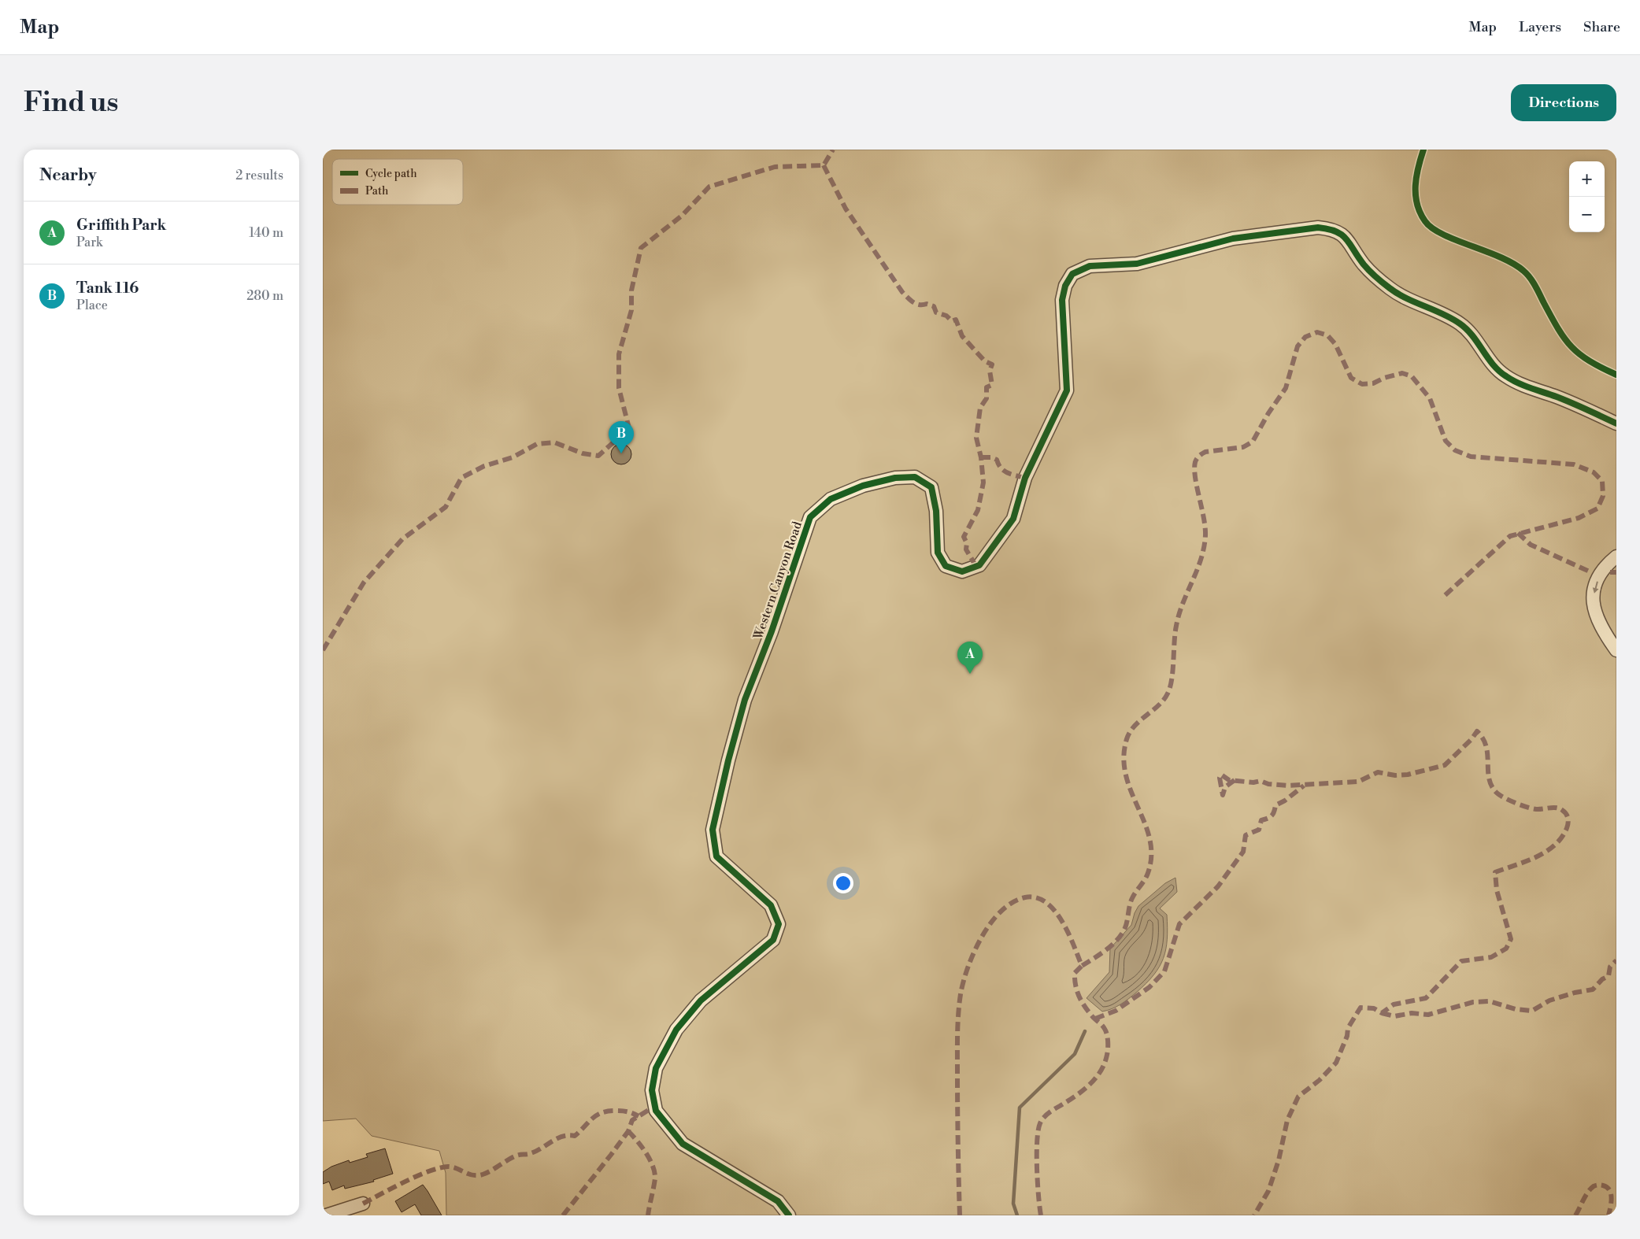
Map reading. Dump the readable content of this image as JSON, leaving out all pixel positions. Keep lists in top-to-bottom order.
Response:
{
  "streets": {
    "street": ["Western Canyon Road"]
  },
  "legend": ["Cycle path", "Path"],
  "page": {
    "header": "Map",
    "nav": ["Map", "Layers", "Share"],
    "buttons": "Directions",
    "title": "Find us",
    "heading": ["Nearby", "2 results"],
    "map_buttons": ["+", "−"],
    "list": [
      {
        "mark": "A",
        "name": "Griffith Park",
        "note": "Park",
        "value": "140 m"
      },
      {
        "mark": "B",
        "name": "Tank 116",
        "note": "Place",
        "value": "280 m"
      }
    ],
    "pins": ["B", "A"]
  }
}
